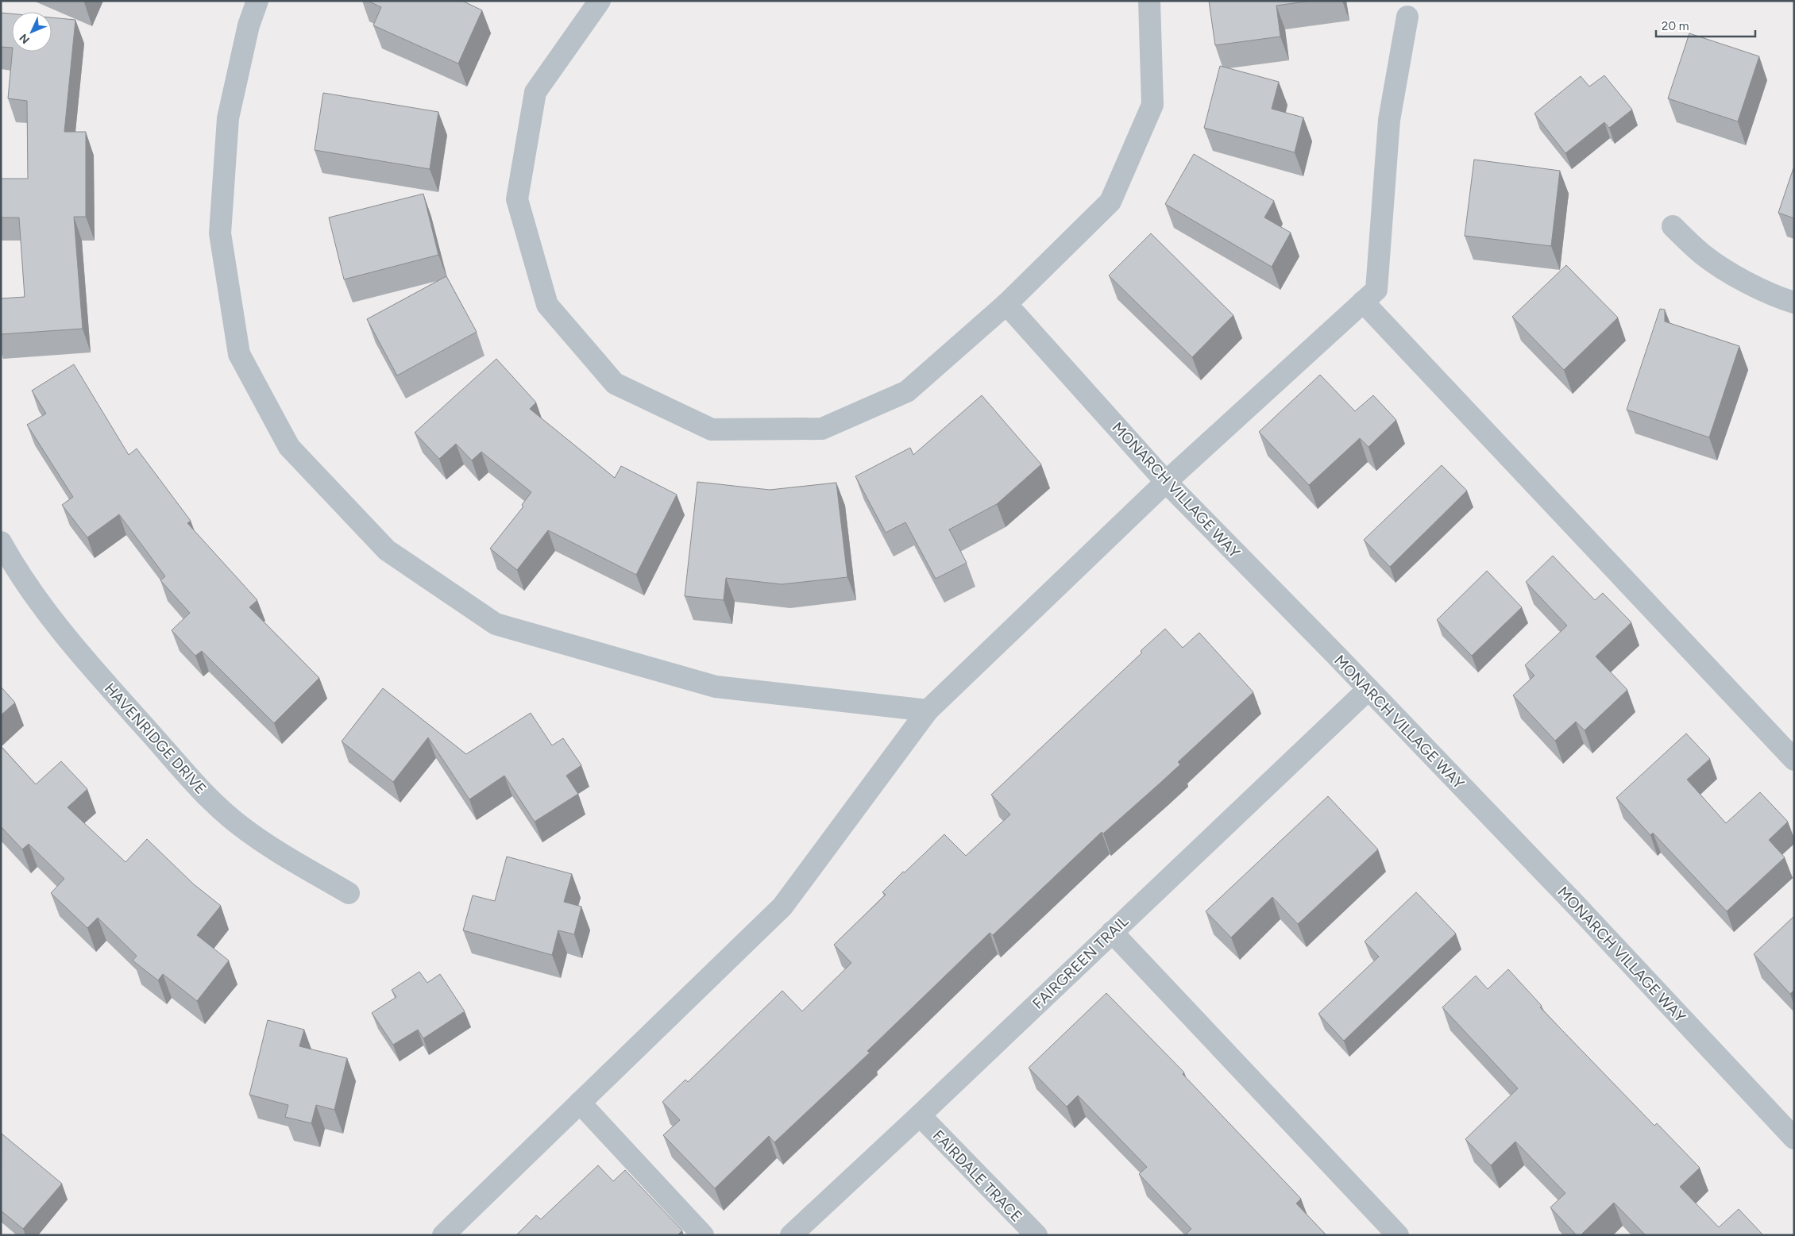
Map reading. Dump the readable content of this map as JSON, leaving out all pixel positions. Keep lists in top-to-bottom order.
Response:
{
  "streets": {
    "street": [
      "MONARCH VILLAGE WAY",
      "HAVENRIDGE DRIVE",
      "FAIRGREEN TRAIL",
      "FAIRDALE TRACE"
    ]
  },
  "crossings": [
    ["MONARCH VILLAGE WAY", "FAIRGREEN TRAIL"],
    ["FAIRGREEN TRAIL", "FAIRDALE TRACE"]
  ],
  "scale_bar": "20 m",
  "north": "bottom left"
}
